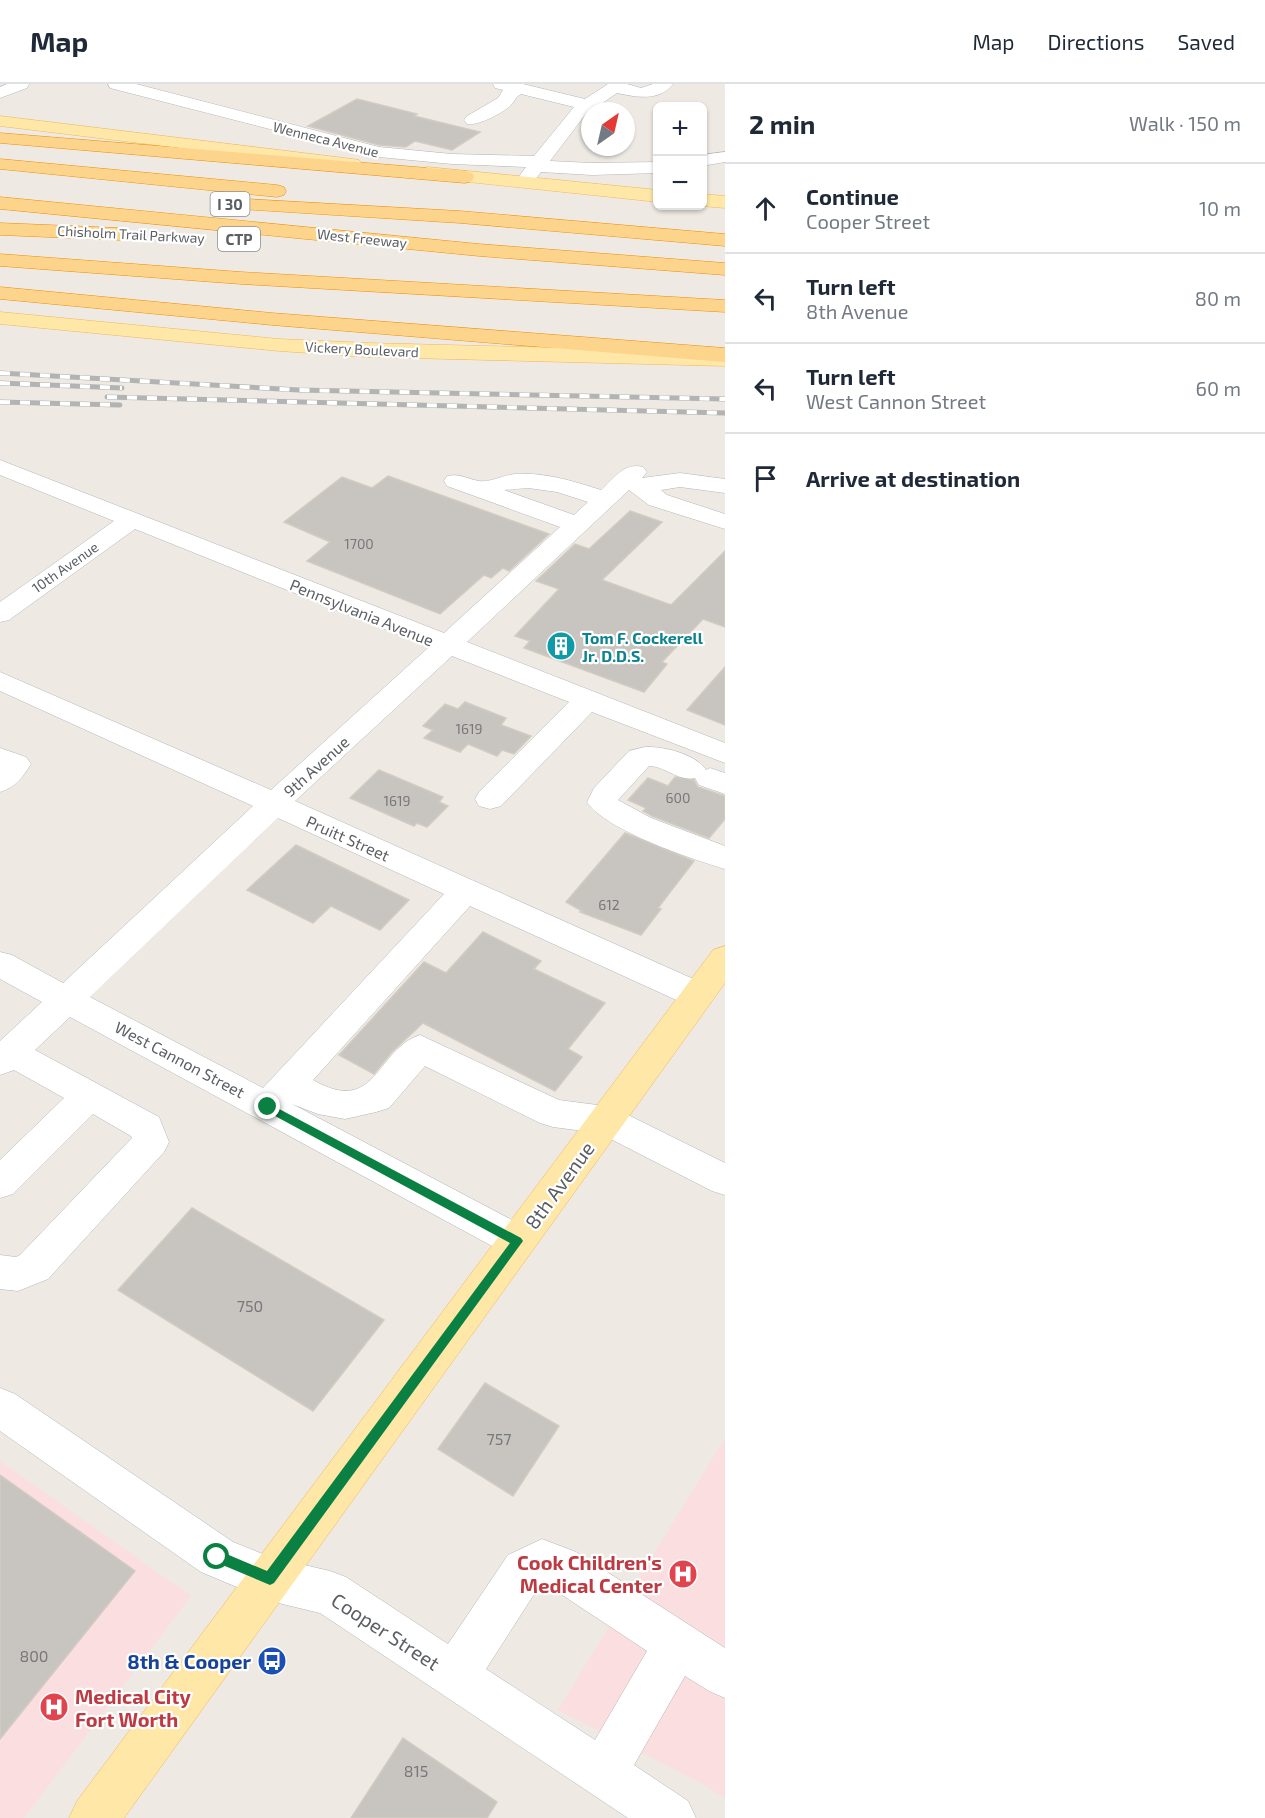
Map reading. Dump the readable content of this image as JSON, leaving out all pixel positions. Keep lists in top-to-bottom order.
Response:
{
  "streets": {
    "highway": [
      "I 30",
      "Chisholm Trail Parkway",
      "West Freeway",
      "CTP"
    ],
    "main road": ["Vickery Boulevard", "8th Avenue"],
    "street": [
      "Wenneca Avenue",
      "10th Avenue",
      "Pennsylvania Avenue",
      "9th Avenue",
      "Pruitt Street",
      "West Cannon Street",
      "Cooper Street"
    ]
  },
  "crossings": [
    ["Chisholm Trail Parkway", "West Freeway"],
    ["10th Avenue", "Pennsylvania Avenue"],
    ["Pennsylvania Avenue", "9th Avenue"],
    ["9th Avenue", "Pruitt Street"],
    ["9th Avenue", "West Cannon Street"],
    ["Pruitt Street", "8th Avenue"],
    ["West Cannon Street", "8th Avenue"],
    ["8th Avenue", "Cooper Street"]
  ],
  "places": {
    "building": ["Tom F. Cockerell Jr. D.D.S."],
    "hospital": ["Cook Children's Medical Center", "Medical City Fort Worth"],
    "bus stop": ["8th & Cooper"]
  },
  "house_numbers": [
    "1700",
    "1619",
    "600",
    "1619",
    "612",
    "750",
    "757",
    "800",
    "815"
  ],
  "north": "top right",
  "page": {
    "header": "Map",
    "nav": ["Map", "Directions", "Saved"],
    "heading": ["2 min", "Walk · 150 m"],
    "map_buttons": ["+", "−"],
    "list": [
      ["Continue", "Cooper Street", "10 m"],
      ["Turn left", "8th Avenue", "80 m"],
      ["Turn left", "West Cannon Street", "60 m"],
      "Arrive at destination"
    ]
  }
}
